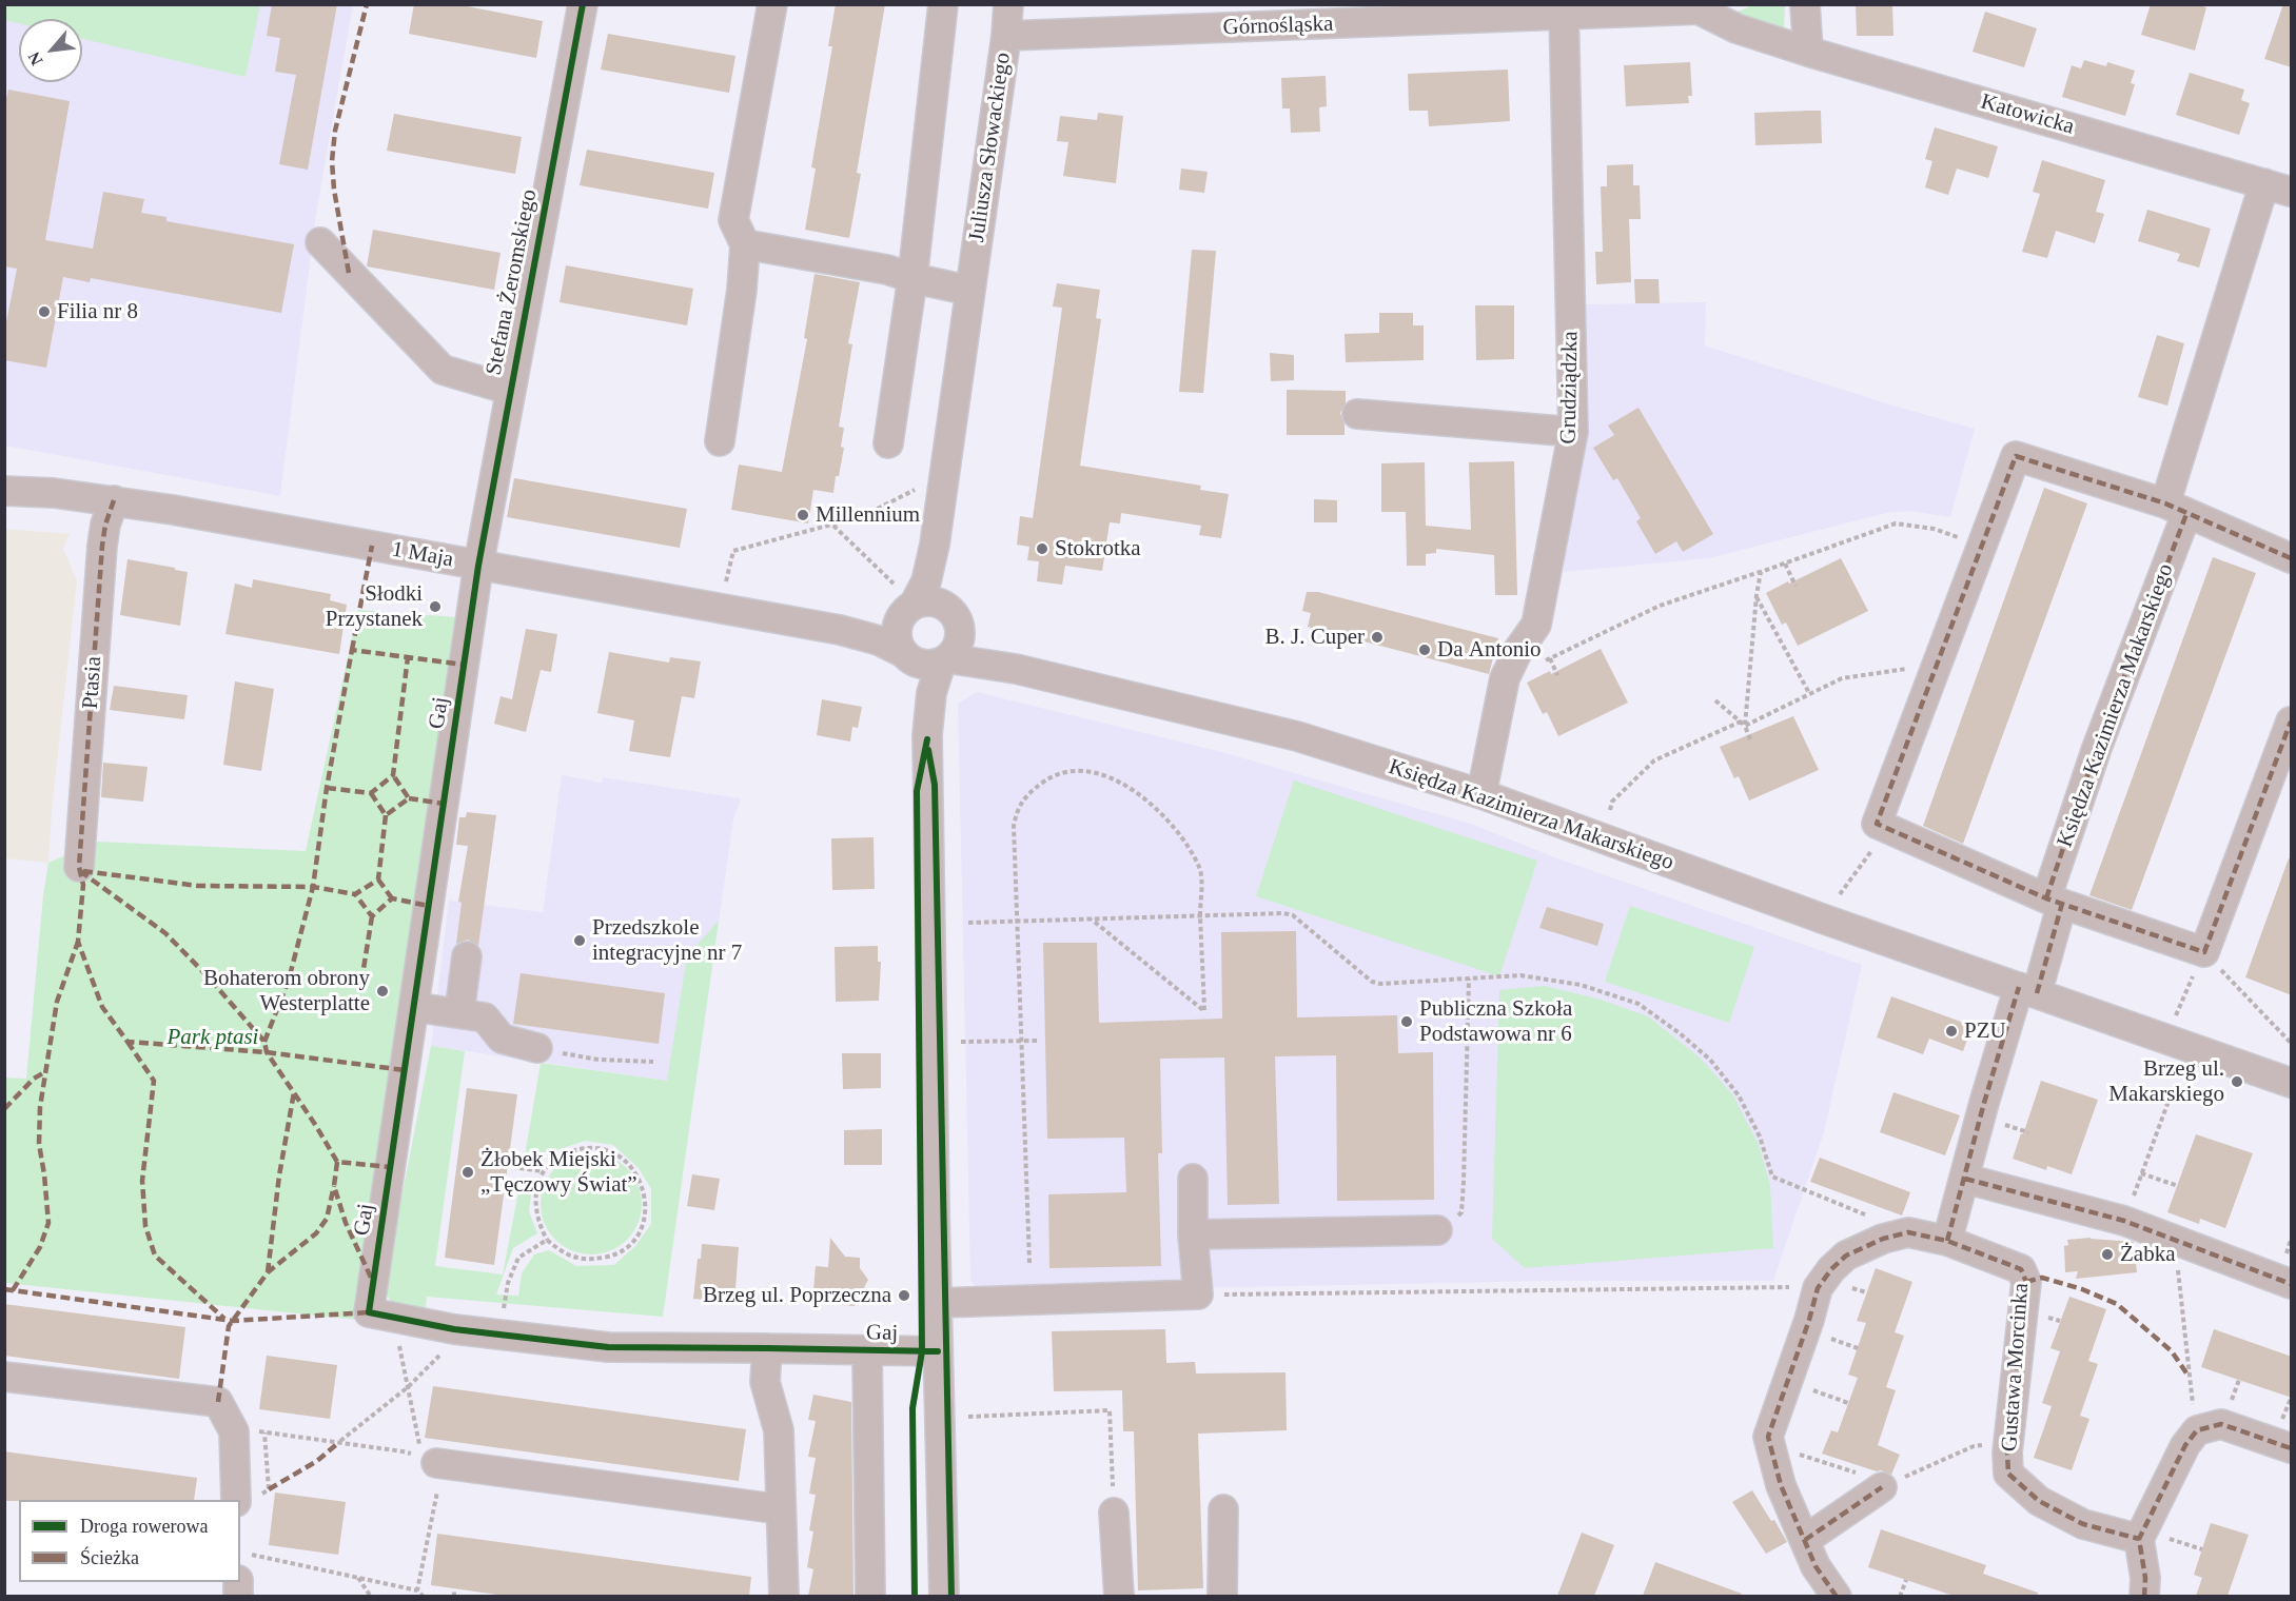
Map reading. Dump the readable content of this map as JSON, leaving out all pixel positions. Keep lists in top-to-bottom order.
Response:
{
  "streets": {
    "street": [
      "Górnośląska",
      "Katowicka",
      "Juliusza Słowackiego",
      "Stefana Żeromskiego",
      "Grudziądzka",
      "1 Maja",
      "Ptasia",
      "Księdza Kazimierza Makarskiego",
      "Gaj",
      "Gustawa Morcinka"
    ]
  },
  "crossings": [
    ["Górnośląska", "Katowicka"],
    ["Górnośląska", "Juliusza Słowackiego"],
    ["Górnośląska", "Grudziądzka"],
    ["Katowicka", "Księdza Kazimierza Makarskiego"],
    ["Juliusza Słowackiego", "1 Maja"],
    ["Juliusza Słowackiego", "Księdza Kazimierza Makarskiego"],
    ["Stefana Żeromskiego", "1 Maja"],
    ["Stefana Żeromskiego", "Gaj"],
    ["Grudziądzka", "Księdza Kazimierza Makarskiego"],
    ["1 Maja", "Ptasia"],
    ["1 Maja", "Księdza Kazimierza Makarskiego"],
    ["1 Maja", "Gaj"]
  ],
  "parks": ["Park ptasi"],
  "places": [
    "Filia nr 8",
    "Millennium",
    "Stokrotka",
    "Słodki Przystanek",
    "B. J. Cuper",
    "Da Antonio",
    "Przedszkole integracyjne nr 7",
    "Bohaterom obrony Westerplatte",
    "Publiczna Szkoła Podstawowa nr 6",
    "PZU",
    "Brzeg ul. Makarskiego",
    "Żłobek Miejski „Tęczowy Świat”",
    "Żabka",
    "Brzeg ul. Poprzeczna"
  ],
  "legend": ["Droga rowerowa", "Ścieżka"],
  "north": "bottom left"
}
